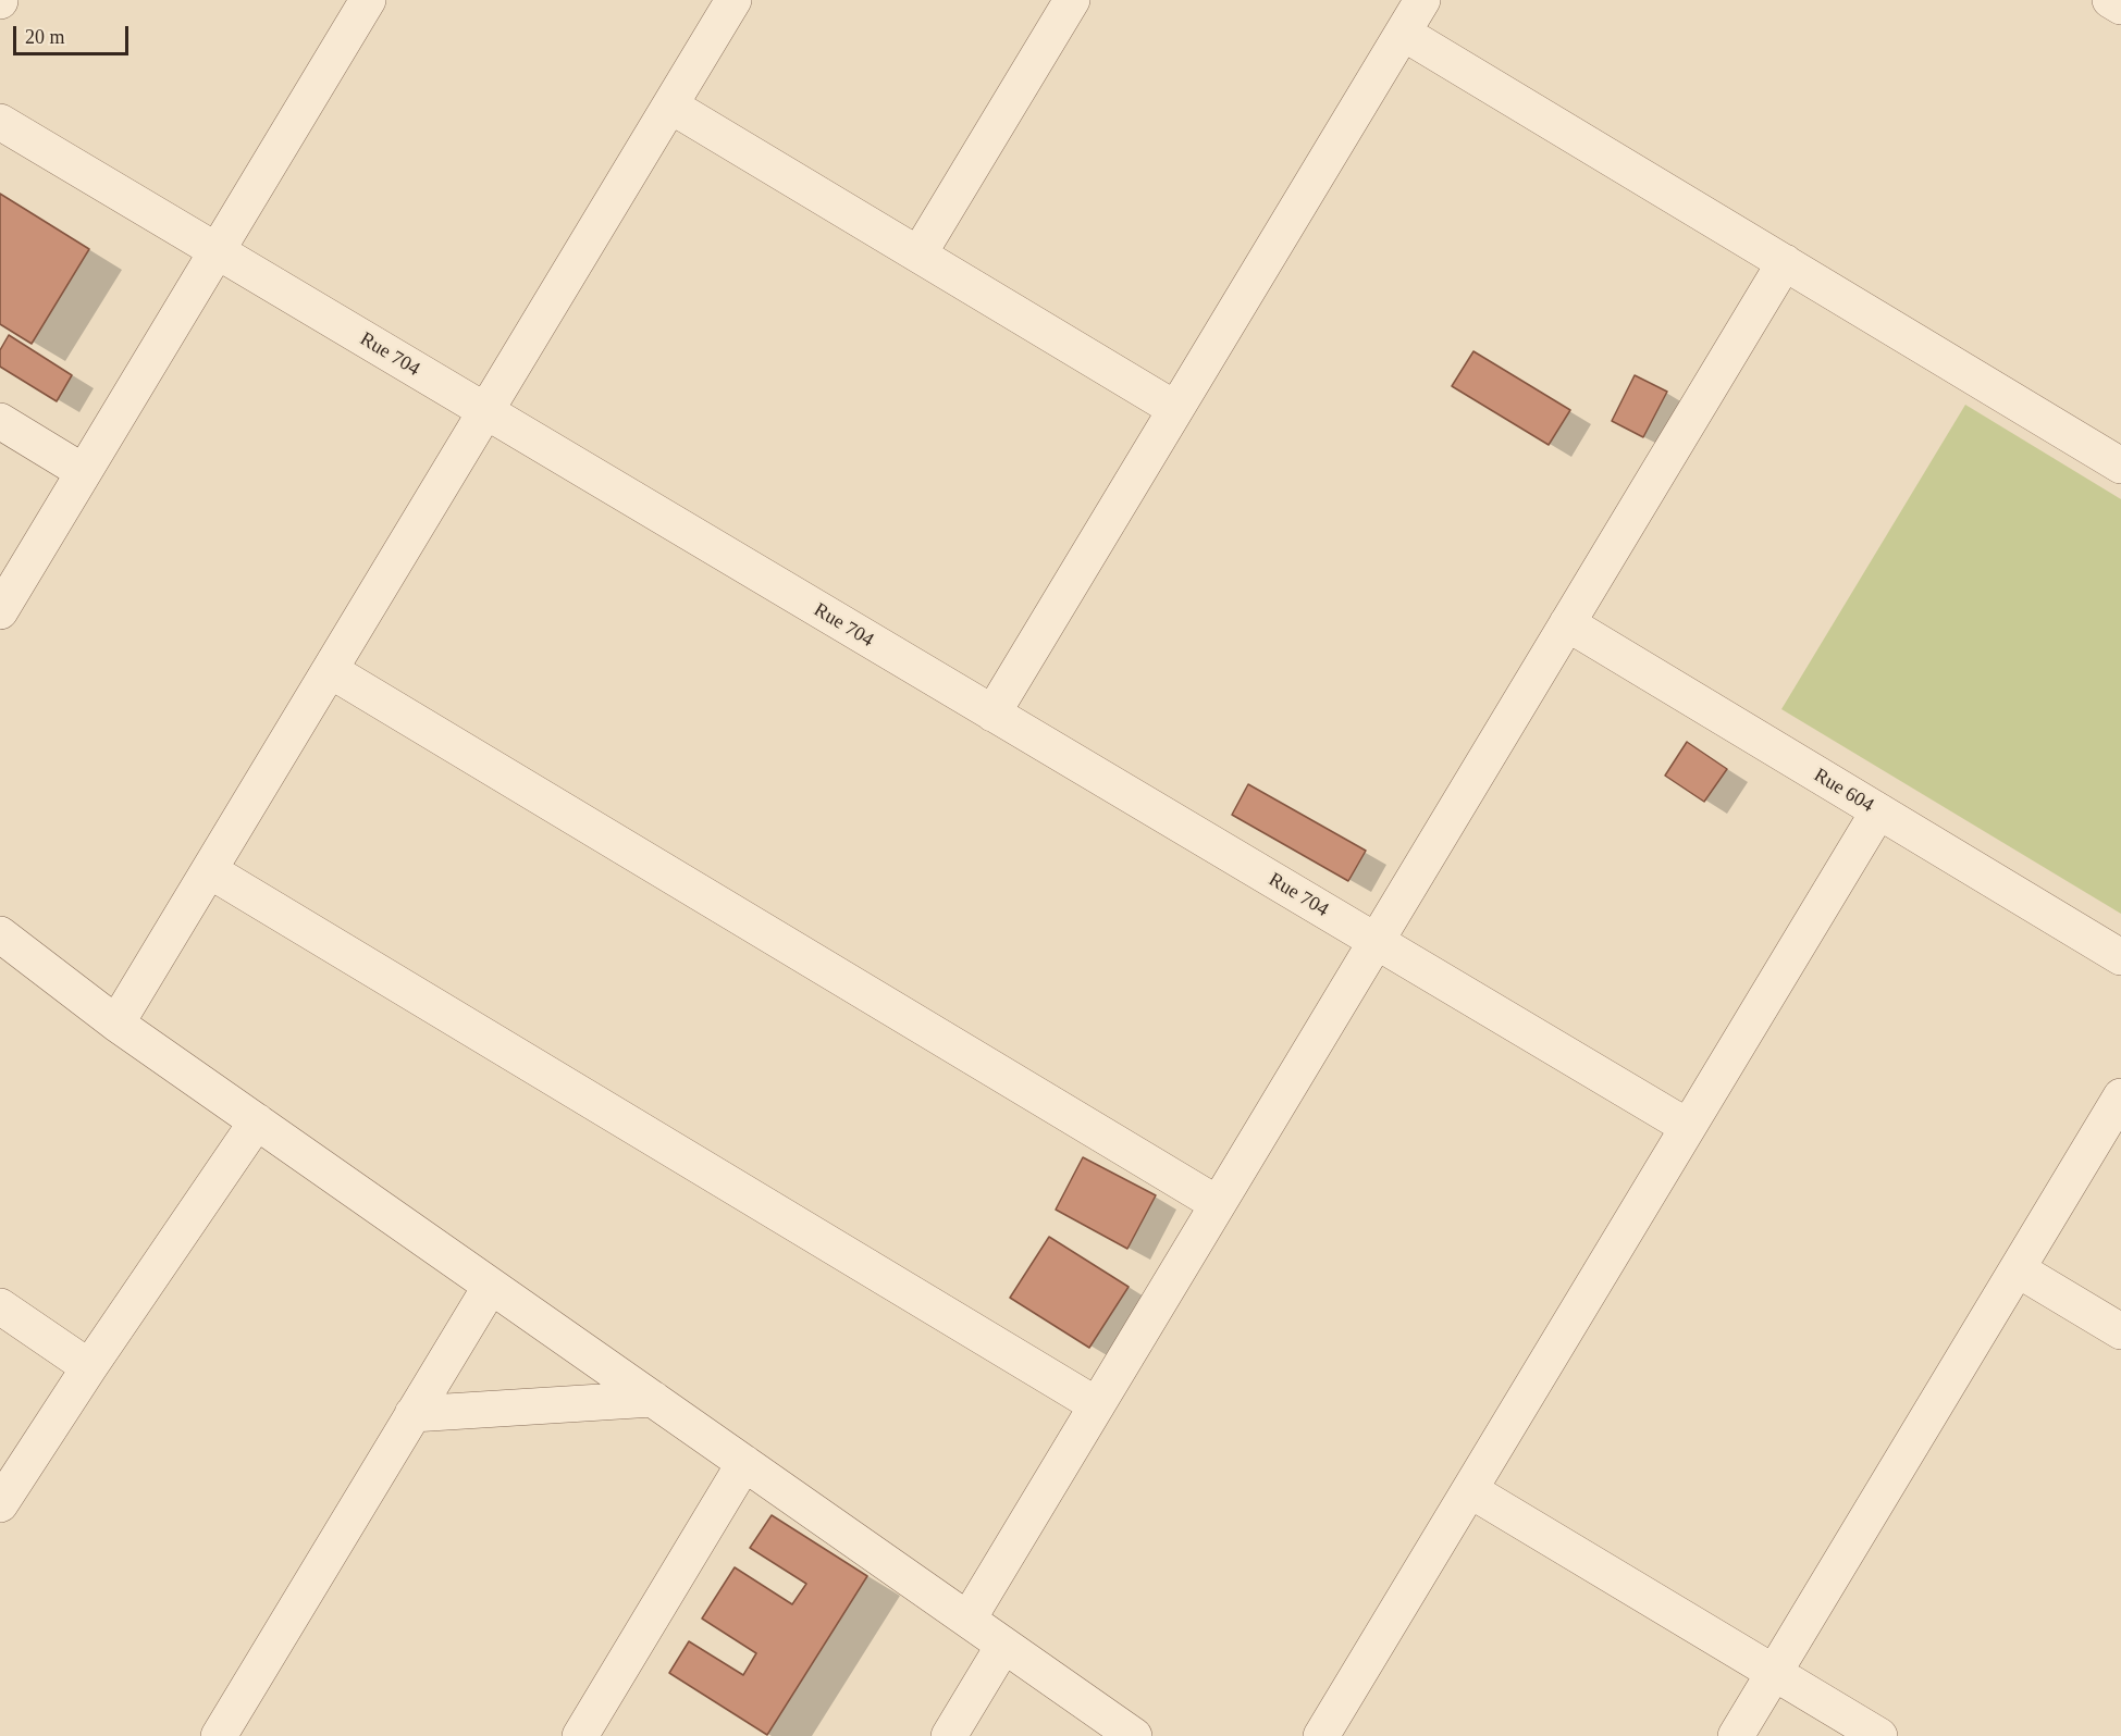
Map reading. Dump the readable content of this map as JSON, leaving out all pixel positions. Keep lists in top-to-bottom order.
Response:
{
  "streets": {
    "street": ["Rue 704", "Rue 604"]
  },
  "scale_bar": "20 m"
}
